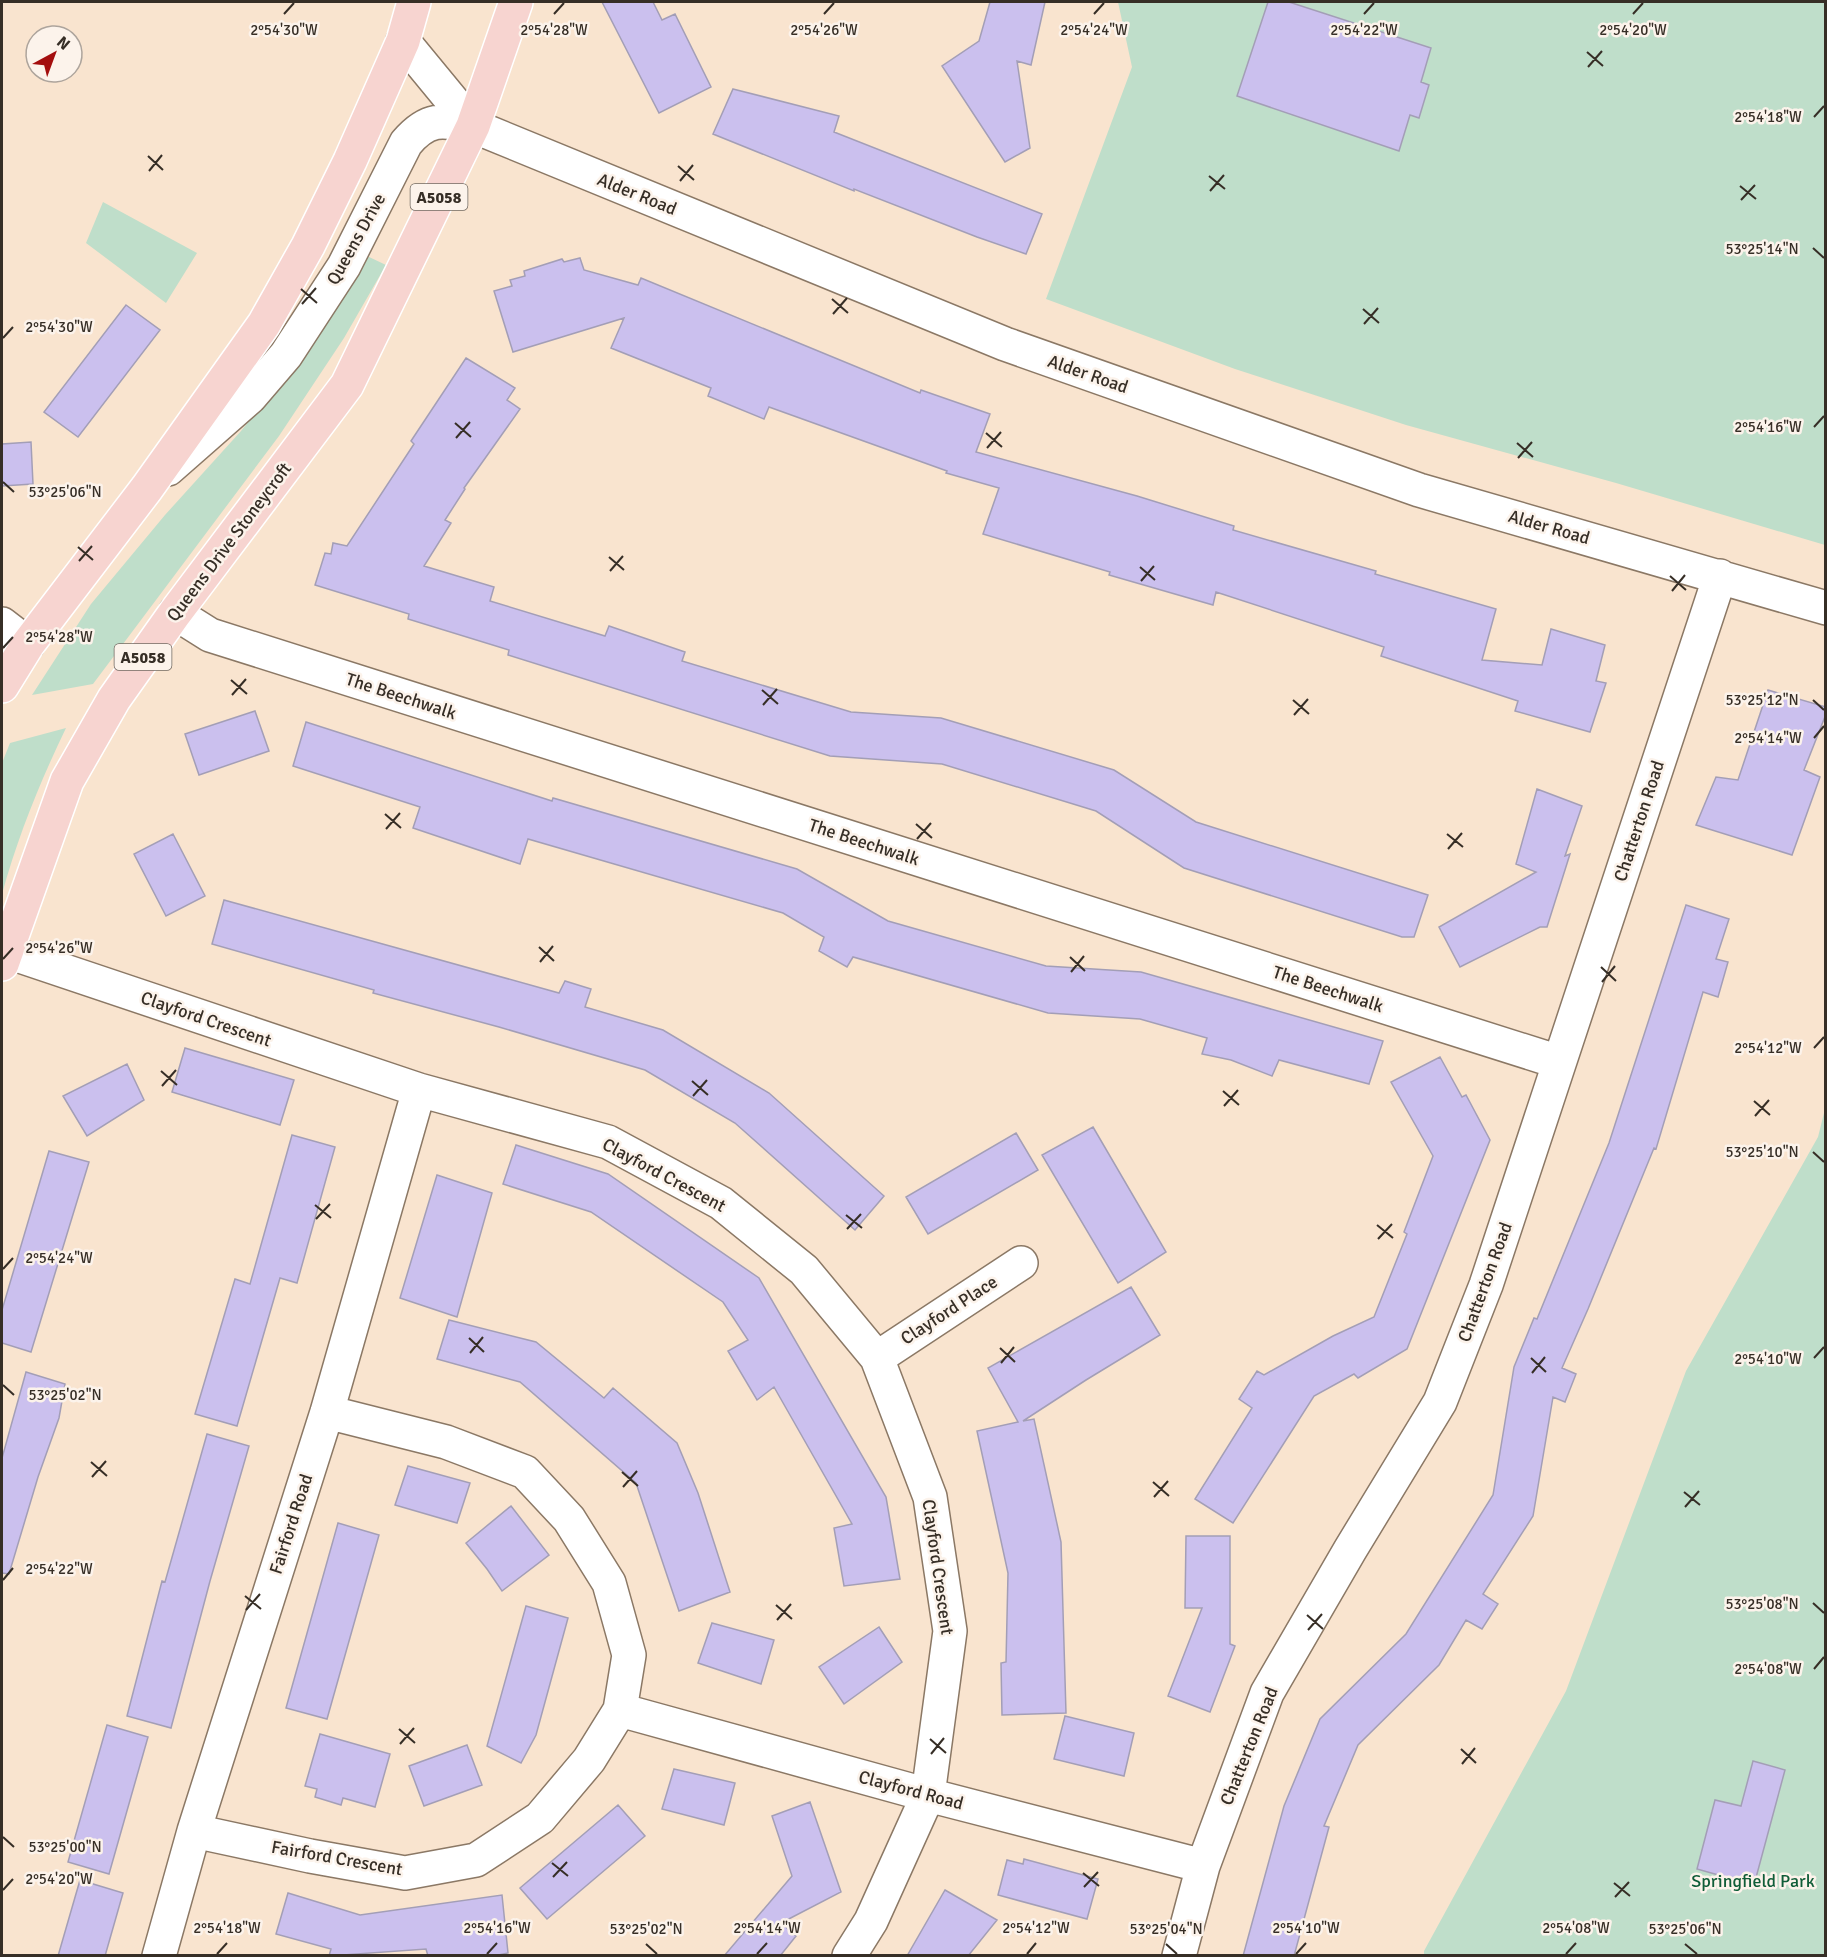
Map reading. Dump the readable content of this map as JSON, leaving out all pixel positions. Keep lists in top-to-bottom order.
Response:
{
  "streets": {
    "highway": ["A5058", "Queens Drive Stoneycroft"],
    "street": [
      "Alder Road",
      "Queens Drive",
      "The Beechwalk",
      "Chatterton Road",
      "Clayford Crescent",
      "Clayford Place",
      "Fairford Road",
      "Clayford Road",
      "Fairford Crescent"
    ]
  },
  "crossings": [
    ["Alder Road", "A5058"],
    ["Alder Road", "Queens Drive"],
    ["Alder Road", "Queens Drive Stoneycroft"],
    ["Alder Road", "Chatterton Road"],
    ["A5058", "Queens Drive"],
    ["A5058", "Queens Drive Stoneycroft"],
    ["Queens Drive", "Queens Drive Stoneycroft"],
    ["Queens Drive Stoneycroft", "The Beechwalk"],
    ["Queens Drive Stoneycroft", "Clayford Crescent"],
    ["The Beechwalk", "Chatterton Road"],
    ["Chatterton Road", "Clayford Road"],
    ["Clayford Crescent", "Clayford Place"],
    ["Clayford Crescent", "Fairford Road"],
    ["Clayford Crescent", "Clayford Road"],
    ["Fairford Road", "Fairford Crescent"],
    ["Clayford Road", "Fairford Crescent"]
  ],
  "parks": ["Springfield Park"],
  "north": "top right",
  "coordinates": [
    "2°54'30\"W",
    "2°54'28\"W",
    "2°54'26\"W",
    "2°54'24\"W",
    "2°54'22\"W",
    "2°54'20\"W",
    "2°54'18\"W",
    "53°25'14\"N",
    "2°54'16\"W",
    "53°25'06\"N",
    "53°25'12\"N",
    "2°54'14\"W",
    "2°54'12\"W",
    "53°25'10\"N",
    "2°54'10\"W",
    "53°25'02\"N",
    "53°25'08\"N",
    "2°54'08\"W",
    "53°25'00\"N",
    "53°25'04\"N"
  ]
}
